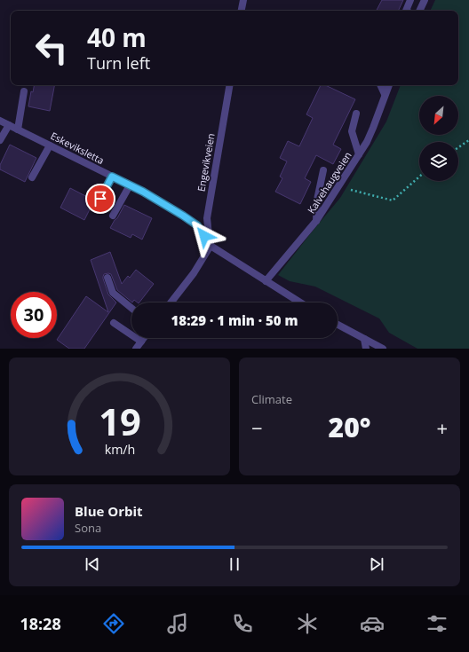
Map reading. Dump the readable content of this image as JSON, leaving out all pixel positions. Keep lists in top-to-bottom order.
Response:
{
  "streets": {
    "street": ["Eskeviksletta", "Engevikveien", "Kalvehaugveien"]
  },
  "crossings": [
    ["Eskeviksletta", "Engevikveien"]
  ],
  "north": "bottom left",
  "page": {
    "turn": ["40 m", "Turn left"],
    "limit": "30",
    "trip": "18:29 · 1 min · 50 m",
    "tile": "Climate",
    "heat": ["−", "20°", "+"],
    "song": ["Blue Orbit", "Sona"],
    "tabs": "18:28",
    "gauge": ["19", "km/h"]
  }
}
